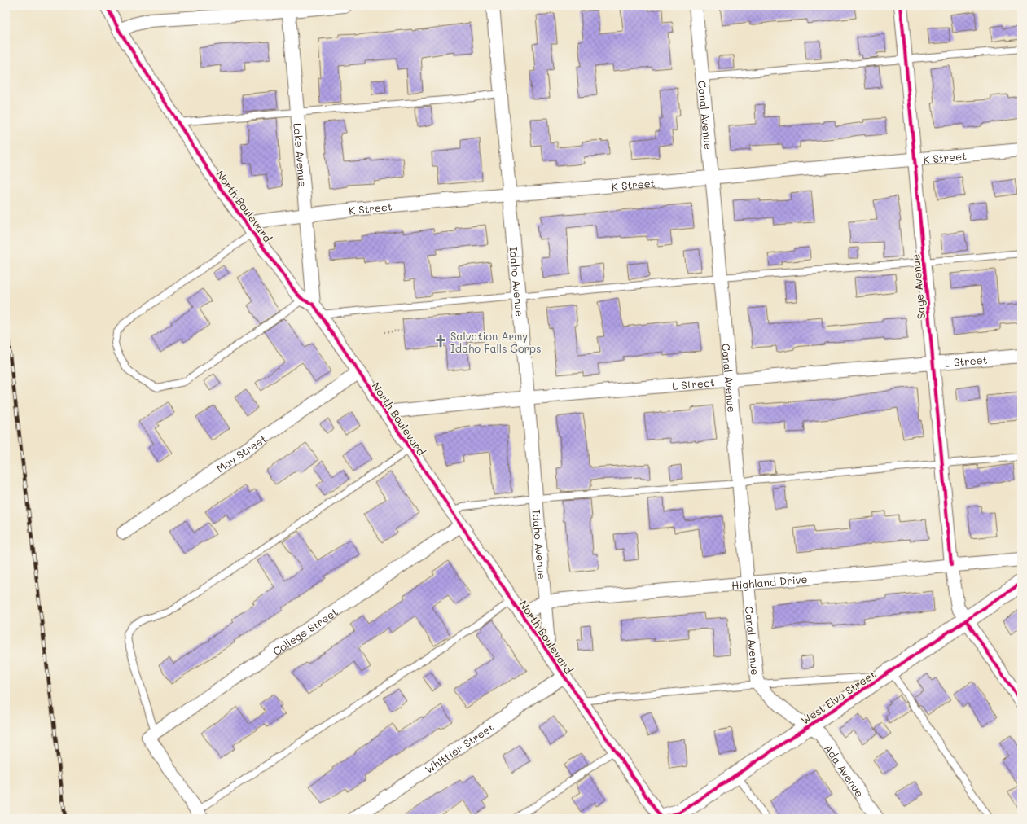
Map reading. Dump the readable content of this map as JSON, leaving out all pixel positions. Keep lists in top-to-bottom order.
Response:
{
  "streets": {
    "street": [
      "Canal Avenue",
      "Lake Avenue",
      "K Street",
      "North Boulevard",
      "Idaho Avenue",
      "Sage Avenue",
      "L Street",
      "May Street",
      "Highland Drive",
      "College Street",
      "West Elva Street",
      "Whittier Street",
      "Ada Avenue"
    ]
  },
  "crossings": [
    ["Canal Avenue", "K Street"],
    ["Canal Avenue", "L Street"],
    ["Canal Avenue", "Highland Drive"],
    ["Canal Avenue", "West Elva Street"],
    ["Canal Avenue", "Ada Avenue"],
    ["Lake Avenue", "K Street"],
    ["Lake Avenue", "North Boulevard"],
    ["K Street", "North Boulevard"],
    ["K Street", "Idaho Avenue"],
    ["K Street", "Sage Avenue"],
    ["North Boulevard", "Idaho Avenue"],
    ["North Boulevard", "L Street"],
    ["North Boulevard", "May Street"],
    ["North Boulevard", "Highland Drive"],
    ["North Boulevard", "College Street"],
    ["North Boulevard", "West Elva Street"],
    ["North Boulevard", "Whittier Street"],
    ["Idaho Avenue", "L Street"],
    ["Idaho Avenue", "Highland Drive"],
    ["Sage Avenue", "L Street"],
    ["Sage Avenue", "Highland Drive"],
    ["Sage Avenue", "West Elva Street"],
    ["West Elva Street", "Ada Avenue"]
  ],
  "places": {
    "church": ["Salvation Army Idaho Falls Corps"]
  }
}
